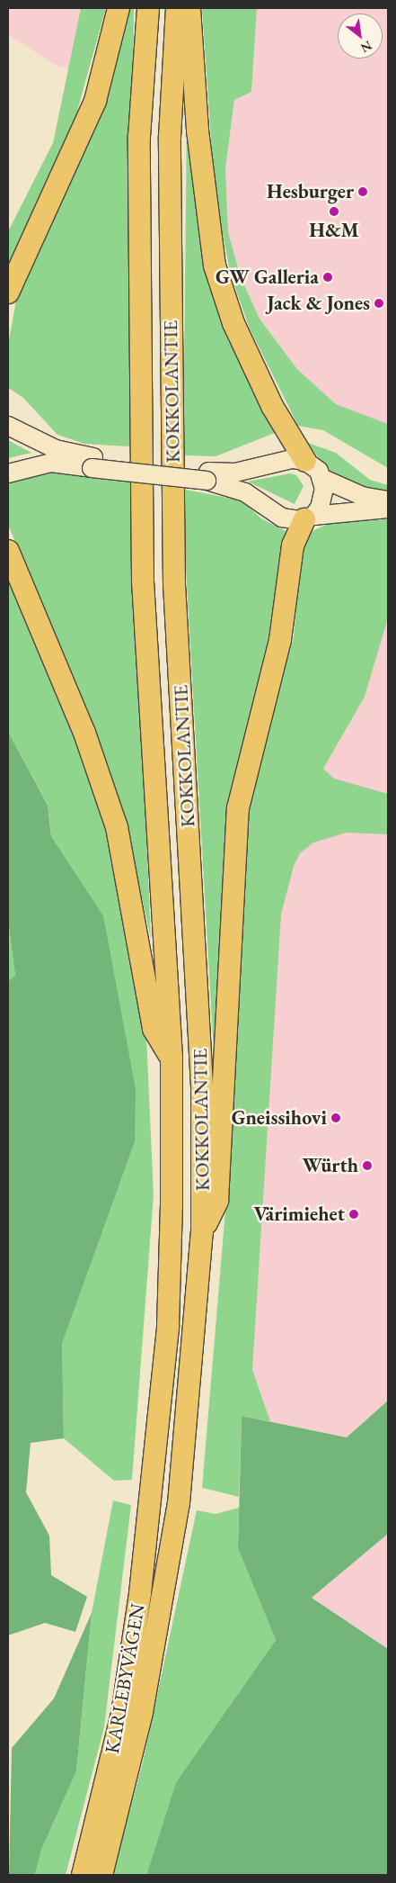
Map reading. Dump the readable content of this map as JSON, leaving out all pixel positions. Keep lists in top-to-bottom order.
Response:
{
  "streets": {
    "highway": ["KOKKOLANTIE", "KARLEBYVÄGEN"]
  },
  "crossings": [
    ["KOKKOLANTIE", "KARLEBYVÄGEN"]
  ],
  "places": [
    "Hesburger",
    "H&M",
    "GW Galleria",
    "Jack & Jones",
    "Gneissihovi",
    "Würth",
    "Värimiehet"
  ],
  "north": "bottom right"
}
